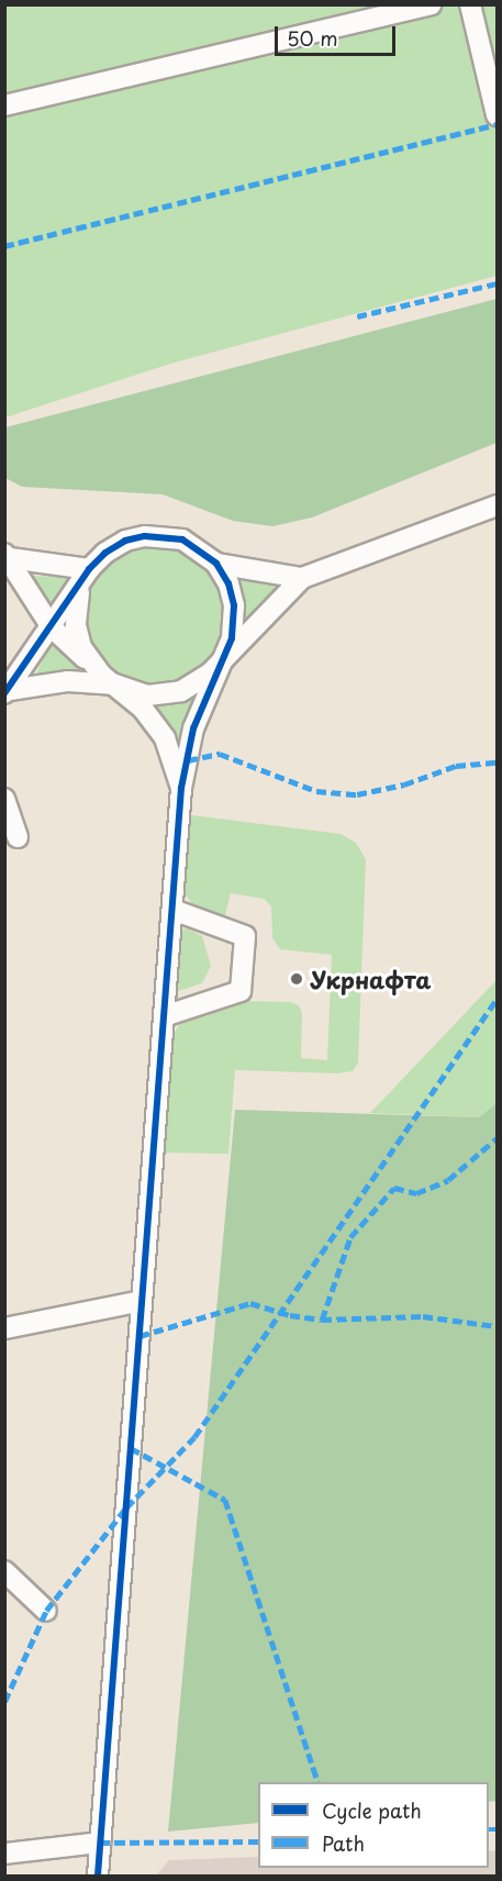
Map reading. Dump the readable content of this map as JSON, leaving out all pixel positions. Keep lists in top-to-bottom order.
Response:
{
  "places": ["Укрнафта"],
  "legend": ["Cycle path", "Path"],
  "scale_bar": "50 m"
}
